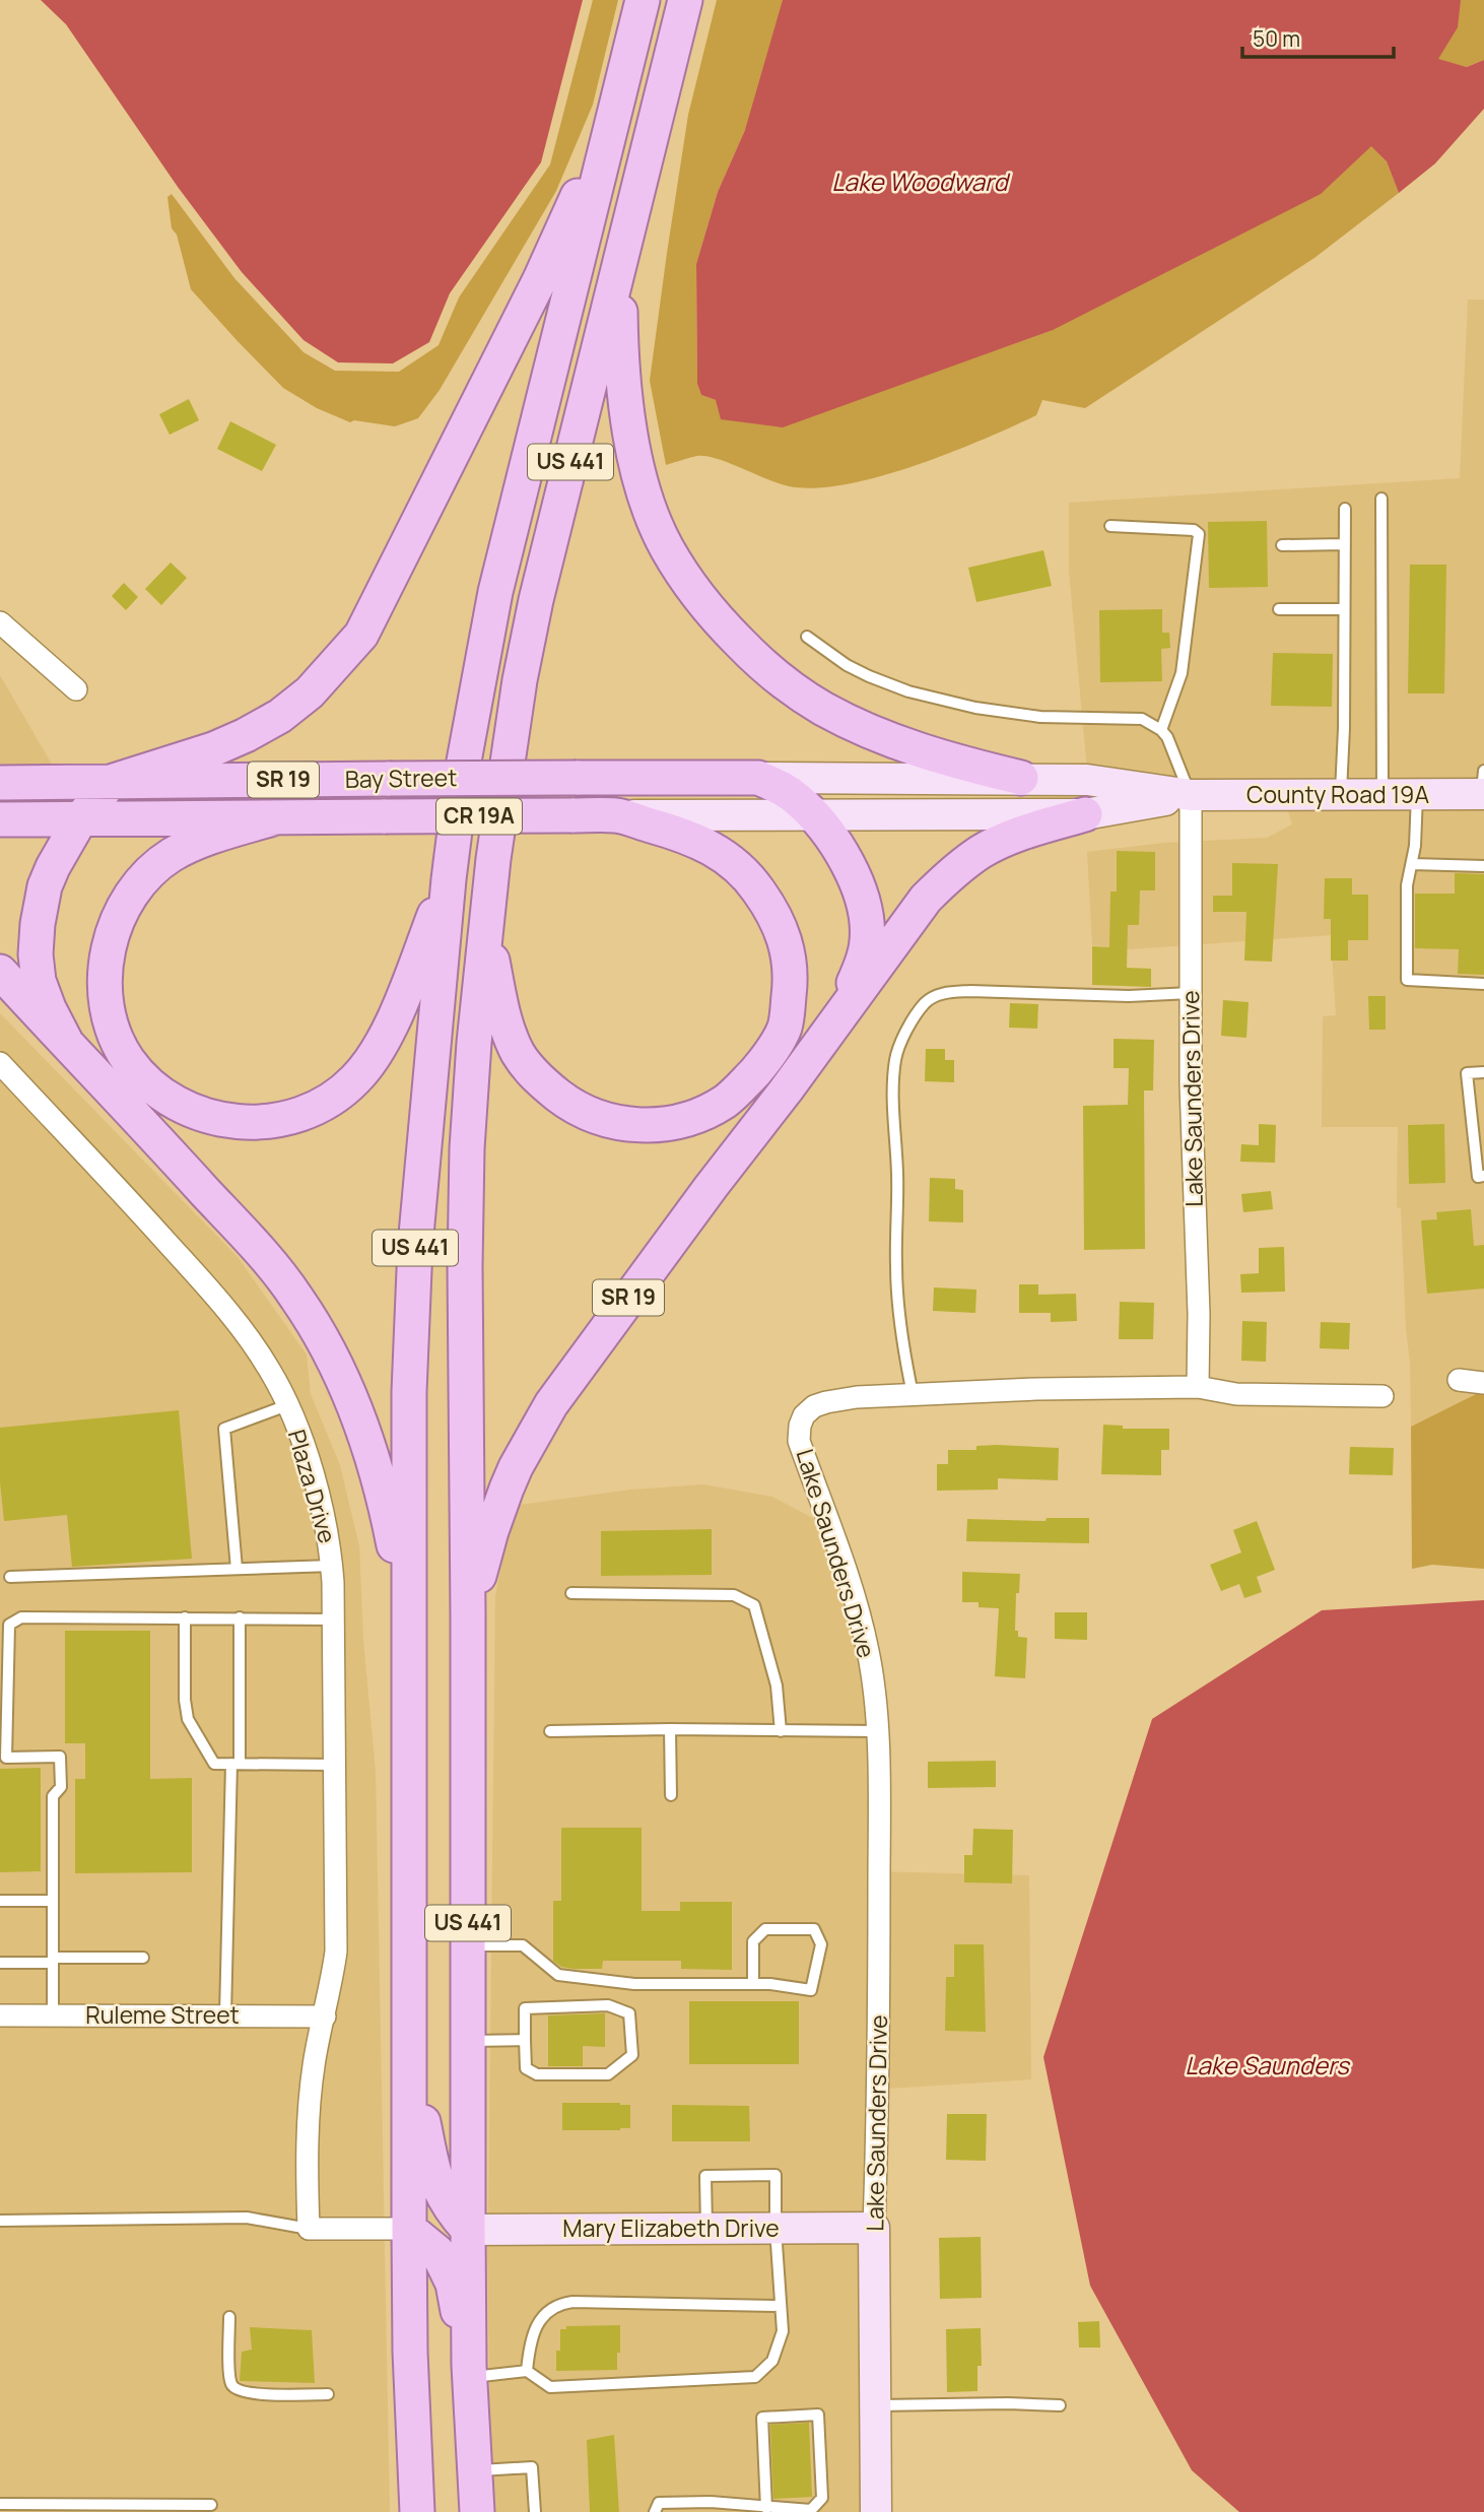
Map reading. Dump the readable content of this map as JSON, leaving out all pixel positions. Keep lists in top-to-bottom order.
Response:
{
  "streets": {
    "main road": [
      "US 441",
      "Bay Street",
      "SR 19",
      "County Road 19A",
      "CR 19A",
      "Lake Saunders Drive",
      "Mary Elizabeth Drive"
    ],
    "street": ["Plaza Drive", "Ruleme Street"]
  },
  "crossings": [
    ["US 441", "Bay Street"],
    ["US 441", "SR 19"],
    ["US 441", "Mary Elizabeth Drive"],
    ["Bay Street", "SR 19"],
    ["Bay Street", "CR 19A"],
    ["SR 19", "CR 19A"],
    ["County Road 19A", "CR 19A"],
    ["County Road 19A", "Lake Saunders Drive"],
    ["CR 19A", "Lake Saunders Drive"],
    ["Lake Saunders Drive", "Mary Elizabeth Drive"],
    ["Plaza Drive", "Ruleme Street"]
  ],
  "water": ["Lake Woodward", "Lake Saunders"],
  "scale_bar": "50 m"
}
